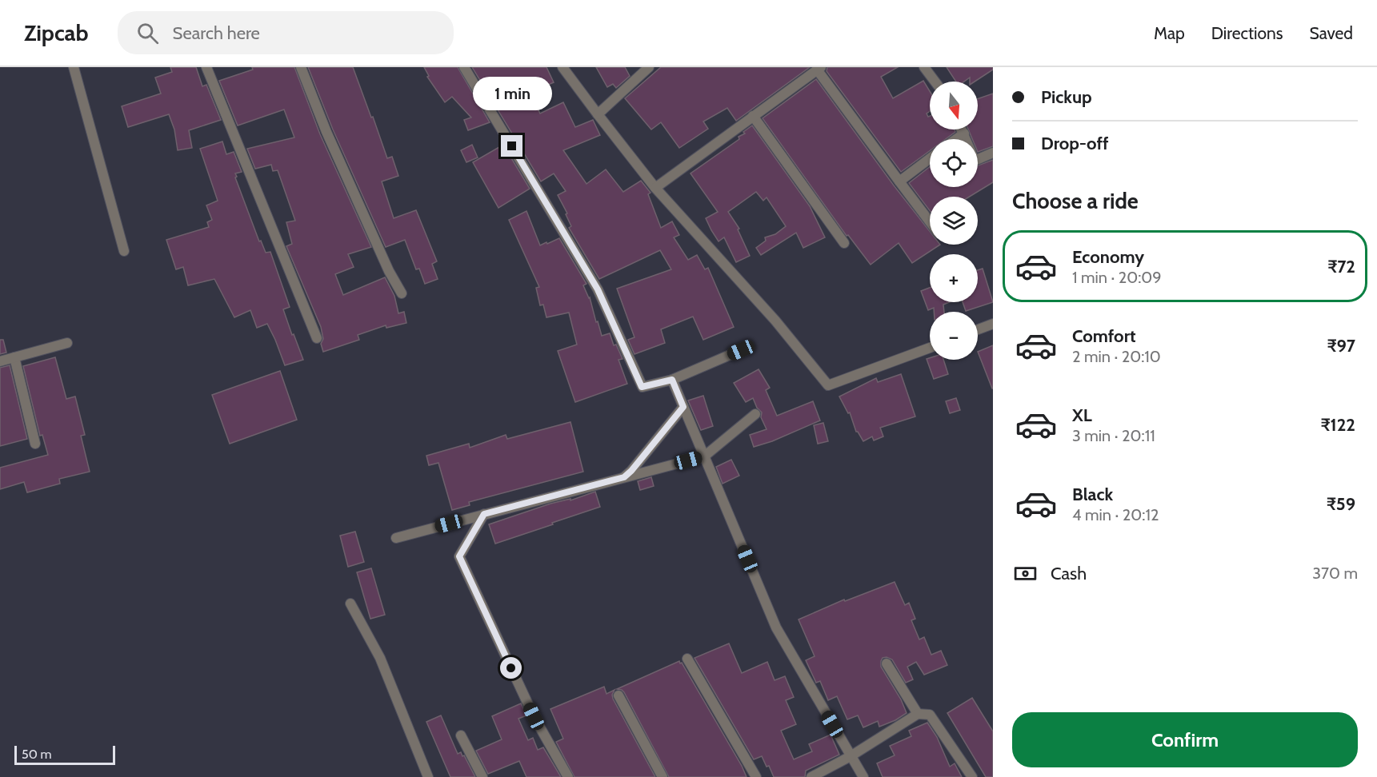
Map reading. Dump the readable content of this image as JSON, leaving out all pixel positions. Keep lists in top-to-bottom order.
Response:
{
  "scale_bar": "50 m",
  "north": "bottom",
  "page": {
    "header": "Zipcab",
    "search": "Search here",
    "nav": ["Map", "Directions", "Saved"],
    "banner": ["Pickup", "Drop-off"],
    "bubble": "1 min",
    "map_buttons": ["+", "−"],
    "heading": "Choose a ride",
    "list": [
      {
        "name": "Economy",
        "note": "1 min · 20:09",
        "value": "₹72"
      },
      {
        "name": "Comfort",
        "note": "2 min · 20:10",
        "value": "₹97"
      },
      {
        "name": "XL",
        "note": "3 min · 20:11",
        "value": "₹122"
      },
      {
        "name": "Black",
        "note": "4 min · 20:12",
        "value": "₹59"
      }
    ],
    "pay": ["Cash", "370 m"],
    "buttons": "Confirm",
    "scale": "50 m"
  }
}
